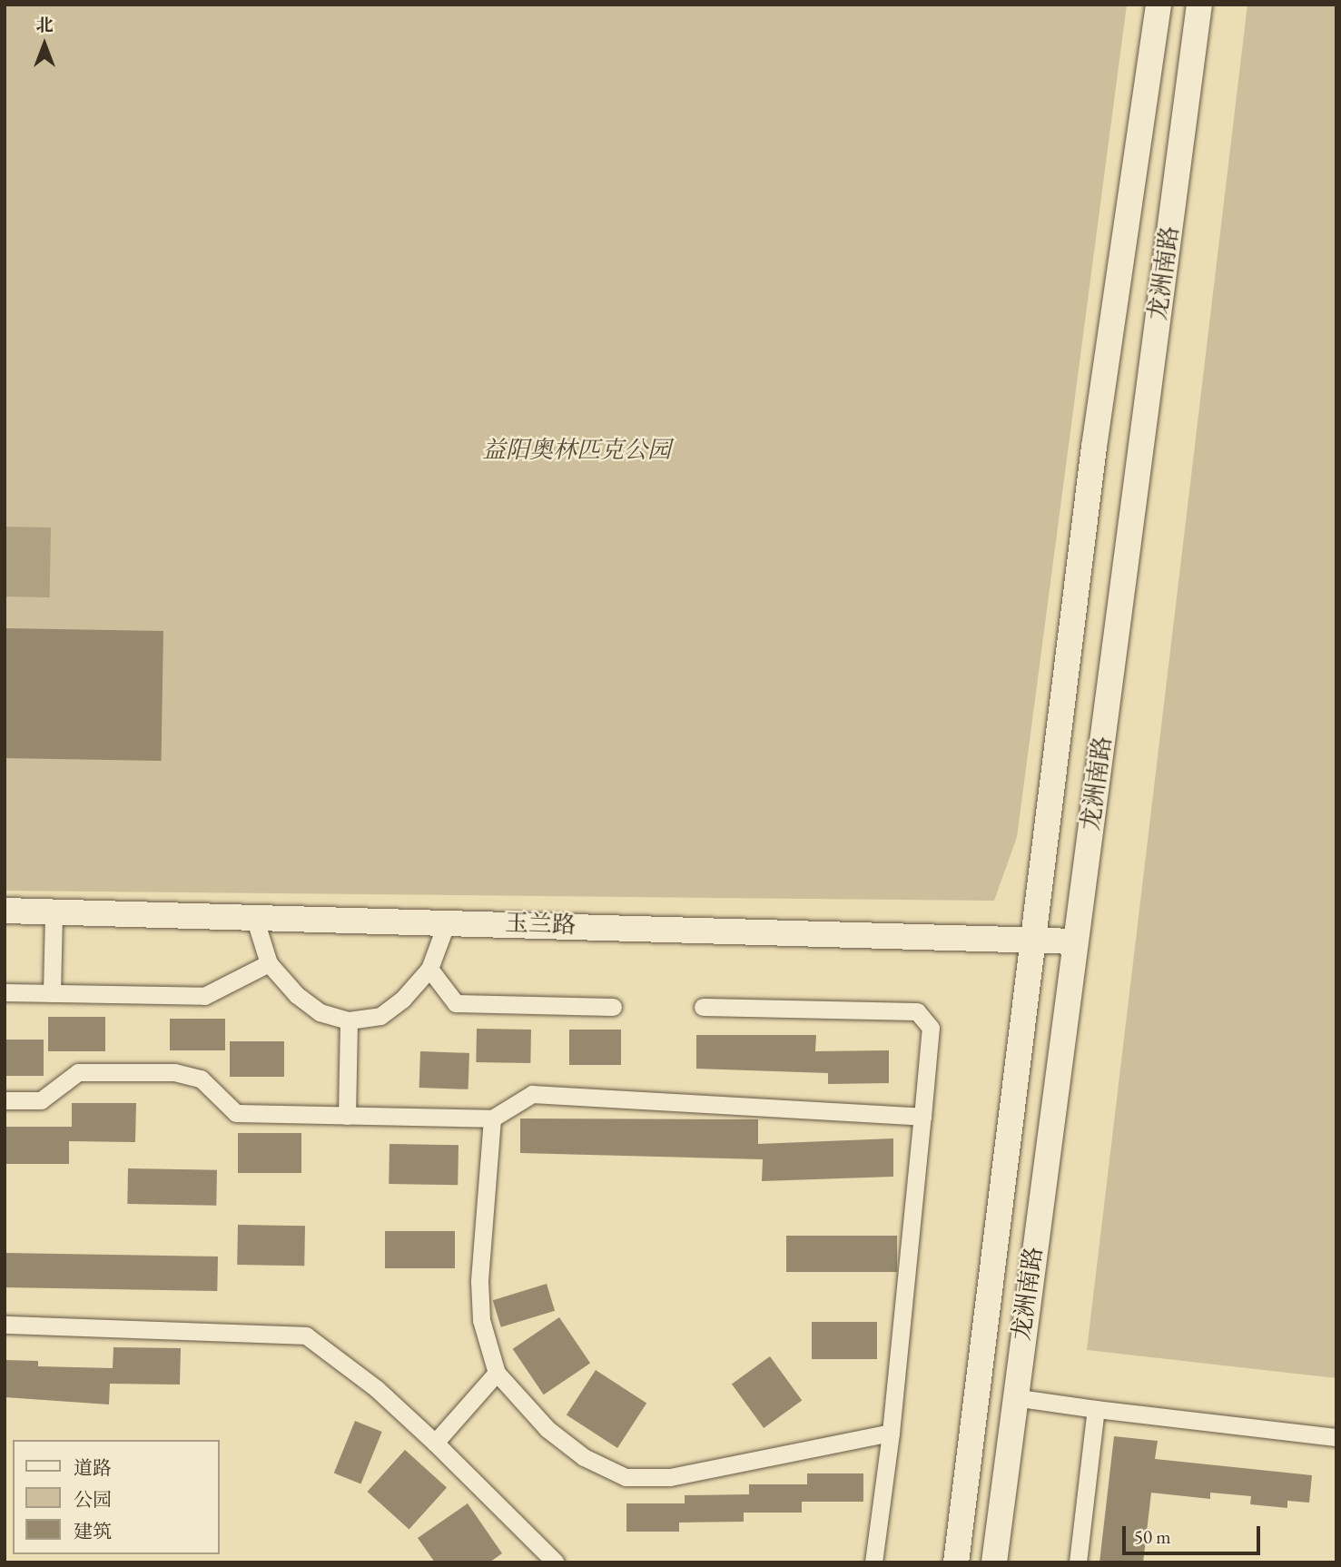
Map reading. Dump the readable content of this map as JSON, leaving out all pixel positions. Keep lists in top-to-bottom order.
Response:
{
  "streets": {
    "main road": ["龙洲南路", "玉兰路"]
  },
  "crossings": [
    ["龙洲南路", "玉兰路"]
  ],
  "parks": ["益阳奥林匹克公园"],
  "legend": ["道路", "公园", "建筑"],
  "scale_bar": "50 m",
  "north": "top"
}
